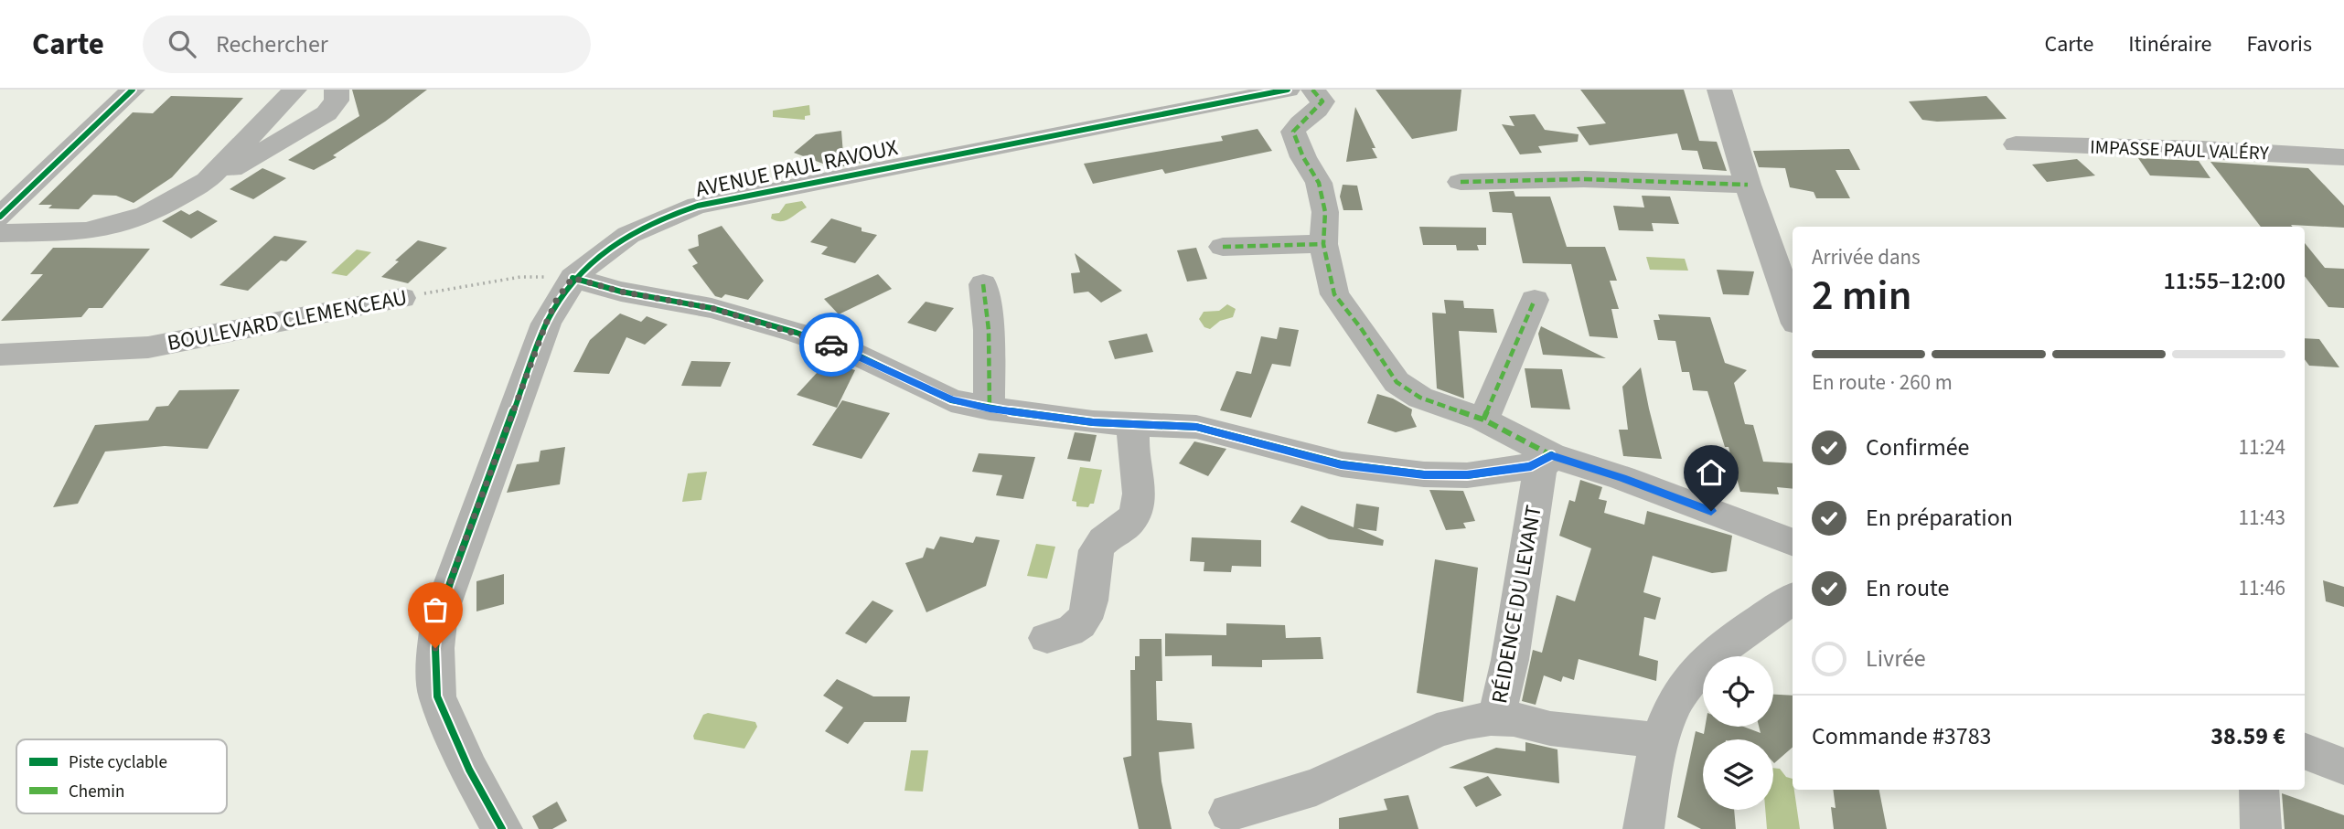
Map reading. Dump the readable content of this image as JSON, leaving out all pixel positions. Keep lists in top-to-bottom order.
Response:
{
  "streets": {
    "street": [
      "IMPASSE PAUL VALÉRY",
      "AVENUE PAUL RAVOUX",
      "BOULEVARD CLEMENCEAU",
      "RÉIDENCE DU LEVANT"
    ]
  },
  "crossings": [
    ["AVENUE PAUL RAVOUX", "BOULEVARD CLEMENCEAU"]
  ],
  "legend": ["Piste cyclable", "Chemin"],
  "page": {
    "header": "Carte",
    "search": "Rechercher",
    "nav": ["Carte", "Itinéraire", "Favoris"],
    "heading": ["2 min", "Arrivée dans", "11:55–12:00"],
    "panel": ["Commande #3783", "38.59 €"],
    "bar": "En route · 260 m",
    "list": [
      ["Confirmée", "11:24"],
      ["En préparation", "11:43"],
      ["En route", "11:46"],
      "Livrée"
    ]
  }
}
